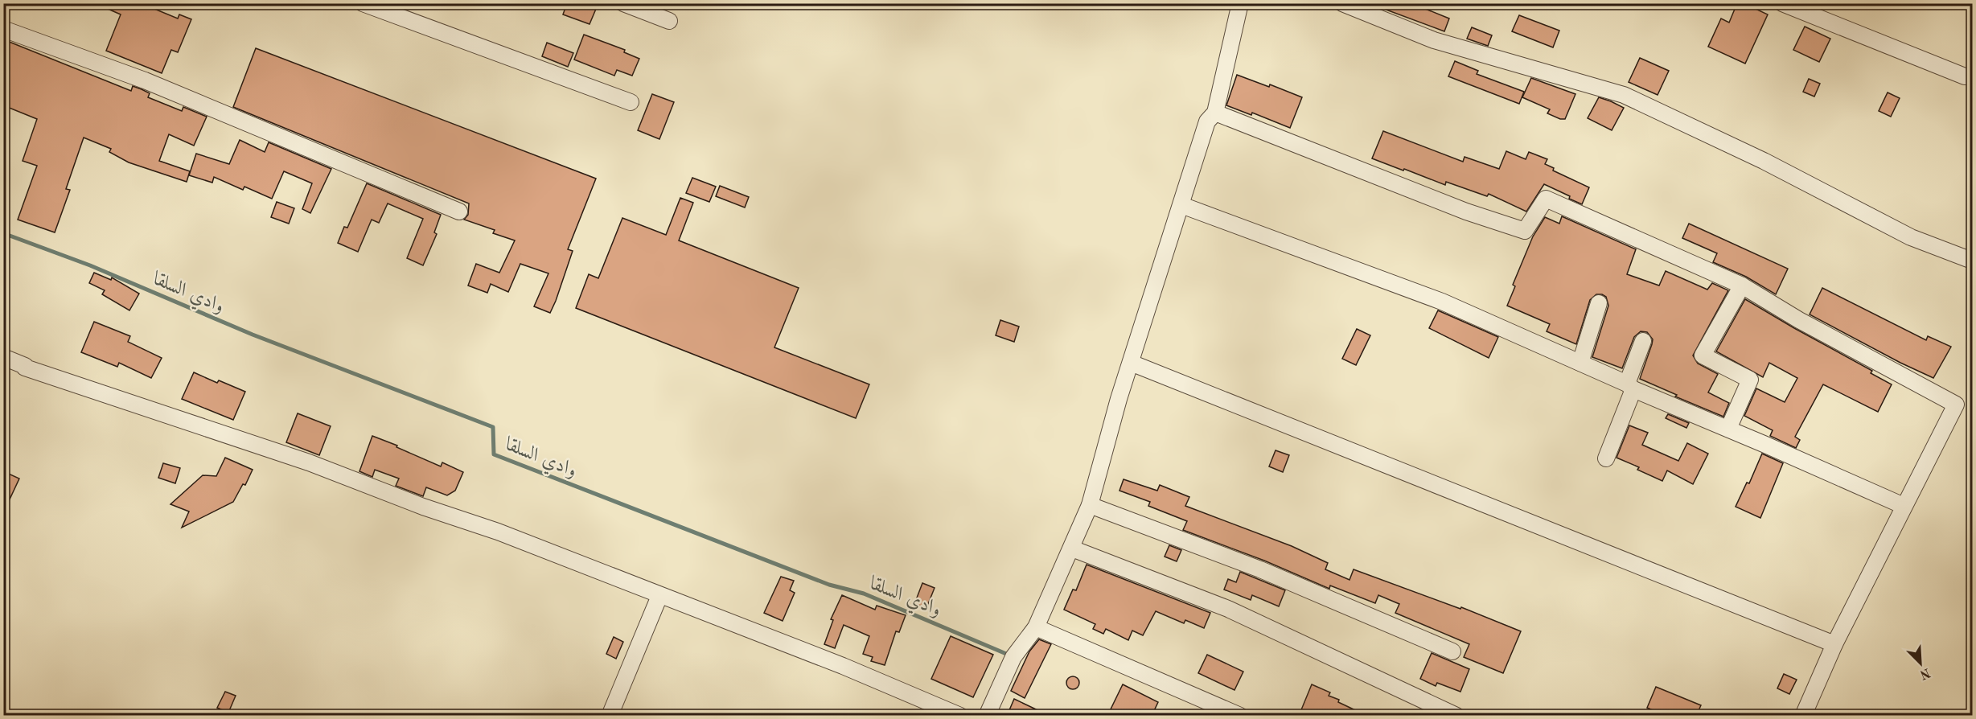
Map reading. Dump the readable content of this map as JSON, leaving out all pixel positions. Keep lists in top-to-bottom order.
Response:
{
  "water": ["وادي السلقا"],
  "north": "bottom right"
}
